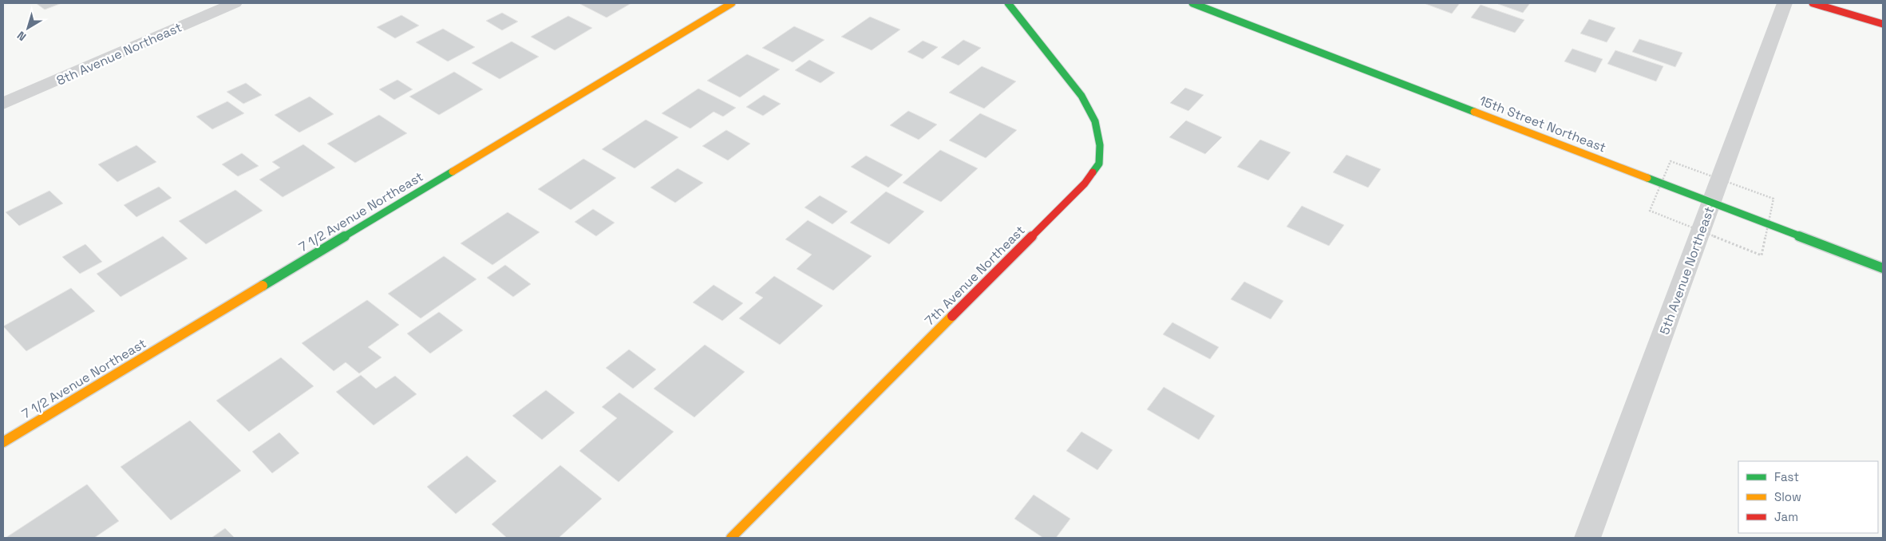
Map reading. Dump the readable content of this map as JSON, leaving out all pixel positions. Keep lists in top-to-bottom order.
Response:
{
  "streets": {
    "street": [
      "8th Avenue Northeast",
      "15th Street Northeast",
      "7 1/2 Avenue Northeast",
      "5th Avenue Northeast",
      "7th Avenue Northeast"
    ]
  },
  "crossings": [
    ["15th Street Northeast", "5th Avenue Northeast"]
  ],
  "legend": ["Fast", "Slow", "Jam"],
  "north": "bottom left"
}
